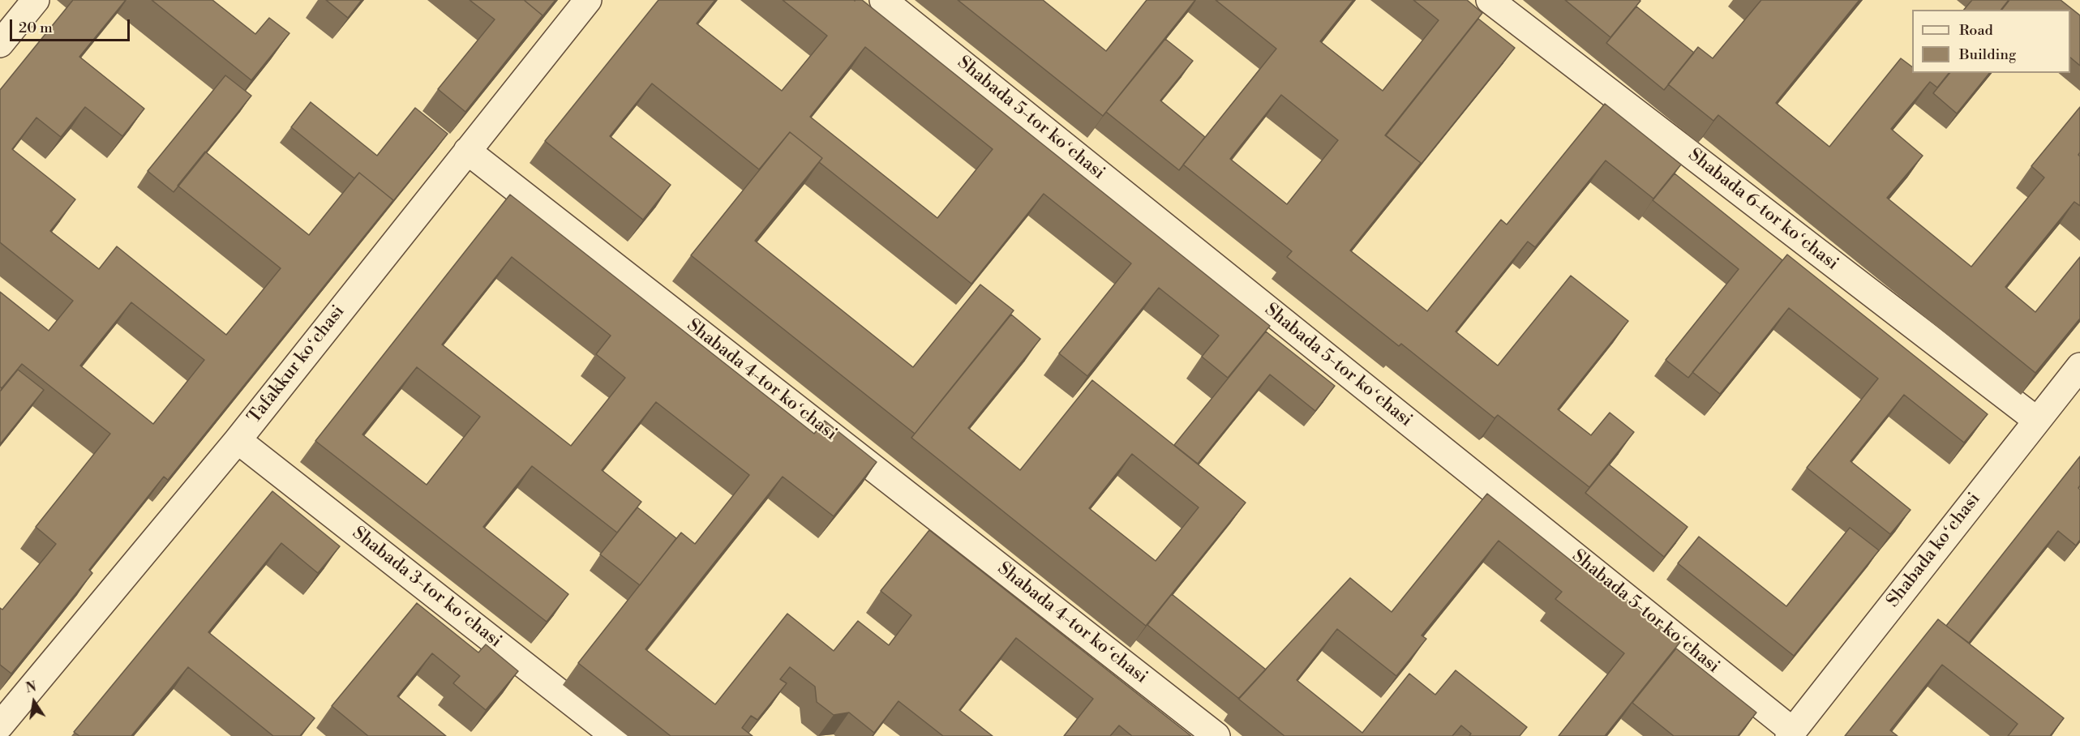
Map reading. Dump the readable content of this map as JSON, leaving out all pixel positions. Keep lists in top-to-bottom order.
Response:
{
  "streets": {
    "street": [
      "Shabada 5-tor koʻchasi",
      "Shabada 6-tor koʻchasi",
      "Tafakkur koʻchasi",
      "Shabada 4-tor koʻchasi",
      "Shabada koʻchasi",
      "Shabada 3-tor koʻchasi"
    ]
  },
  "crossings": [
    ["Shabada 5-tor koʻchasi", "Shabada koʻchasi"],
    ["Shabada 6-tor koʻchasi", "Shabada koʻchasi"],
    ["Tafakkur koʻchasi", "Shabada 4-tor koʻchasi"],
    ["Tafakkur koʻchasi", "Shabada 3-tor koʻchasi"]
  ],
  "legend": ["Road", "Building"],
  "scale_bar": "20 m",
  "north": "top"
}
